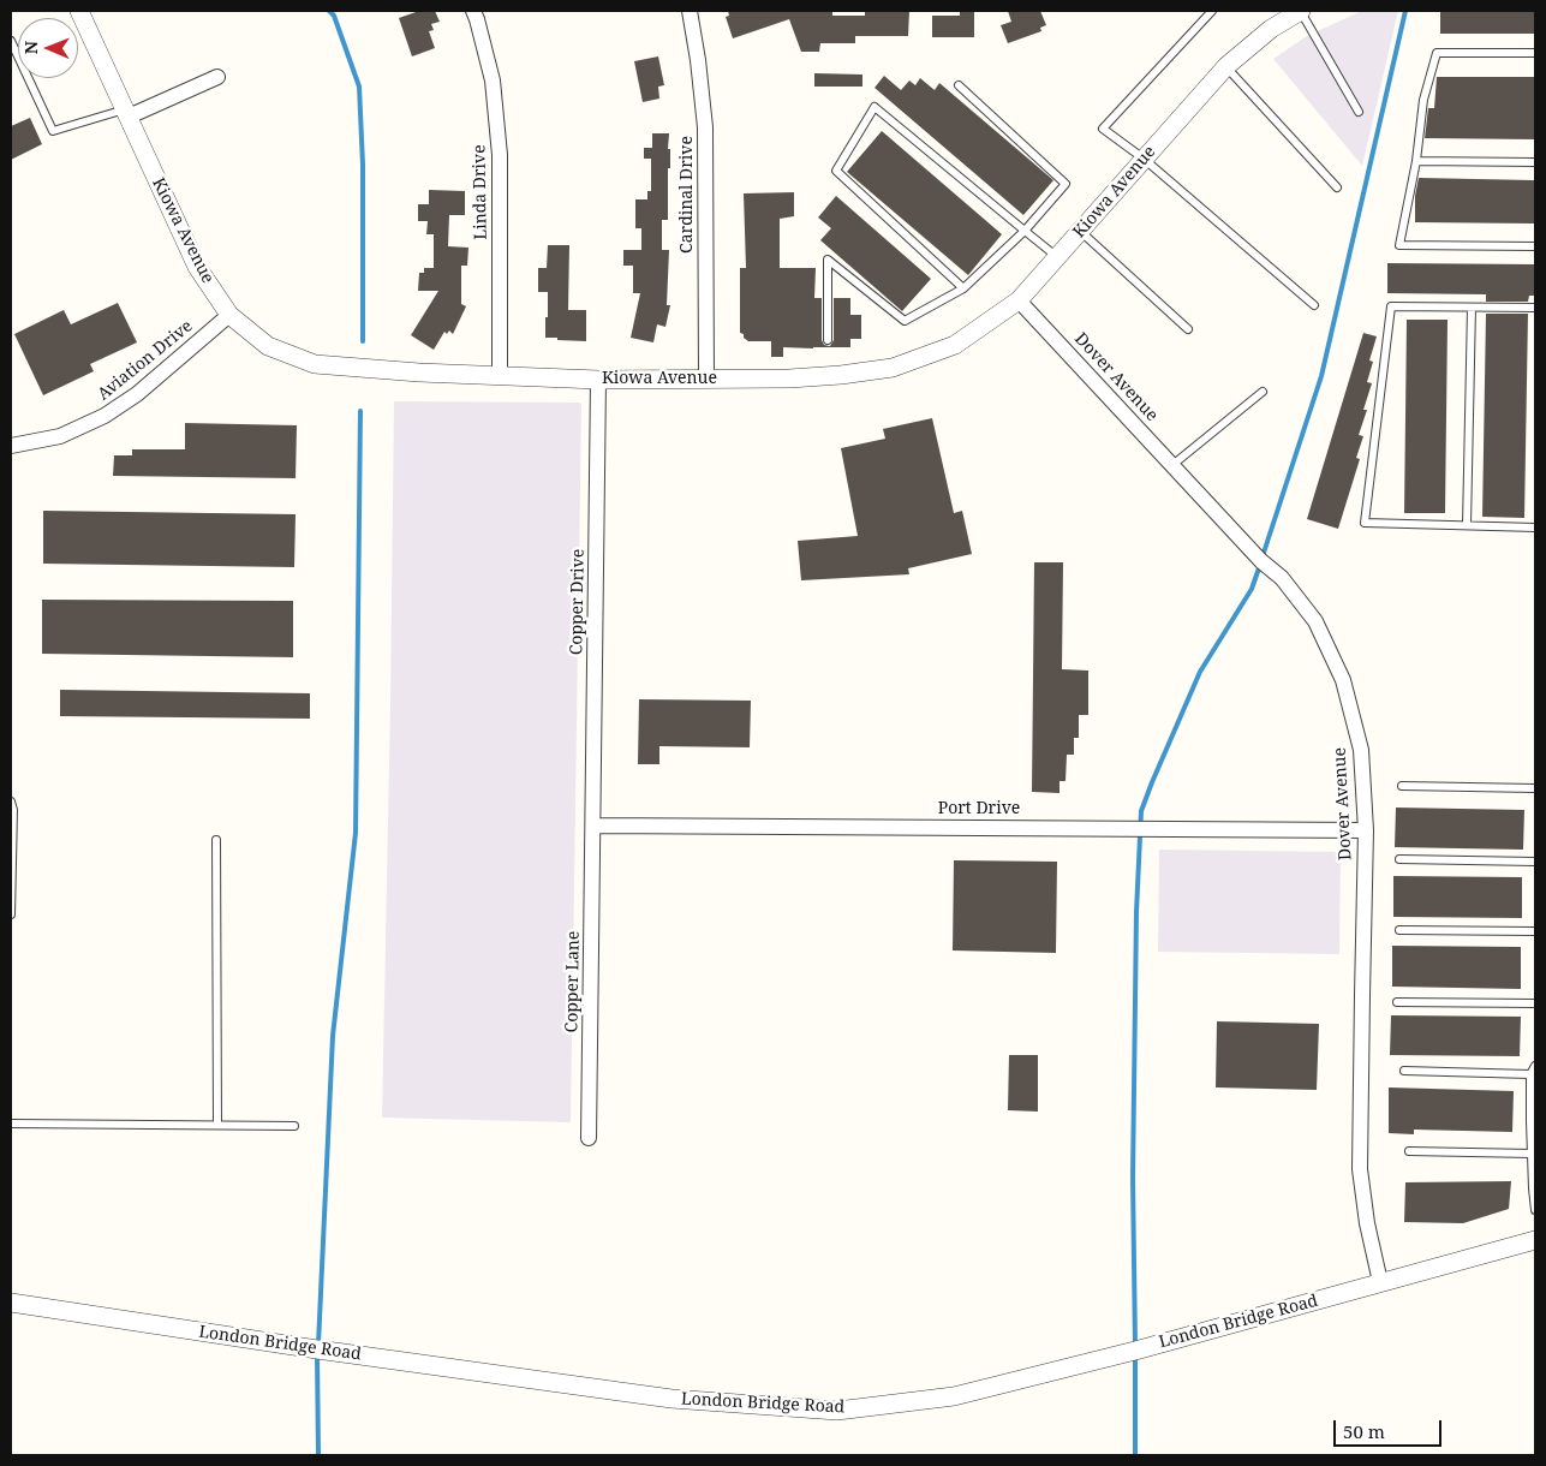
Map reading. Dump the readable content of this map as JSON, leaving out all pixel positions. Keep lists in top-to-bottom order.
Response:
{
  "streets": {
    "street": [
      "Linda Drive",
      "Kiowa Avenue",
      "Cardinal Drive",
      "Aviation Drive",
      "Dover Avenue",
      "Copper Drive",
      "Port Drive",
      "Copper Lane",
      "London Bridge Road"
    ]
  },
  "crossings": [
    ["Linda Drive", "Kiowa Avenue"],
    ["Kiowa Avenue", "Cardinal Drive"],
    ["Kiowa Avenue", "Aviation Drive"],
    ["Kiowa Avenue", "Dover Avenue"],
    ["Kiowa Avenue", "Copper Drive"],
    ["Dover Avenue", "Port Drive"],
    ["Dover Avenue", "London Bridge Road"],
    ["Copper Drive", "Port Drive"],
    ["Copper Drive", "Copper Lane"],
    ["Port Drive", "Copper Lane"]
  ],
  "scale_bar": "50 m",
  "north": "left"
}
